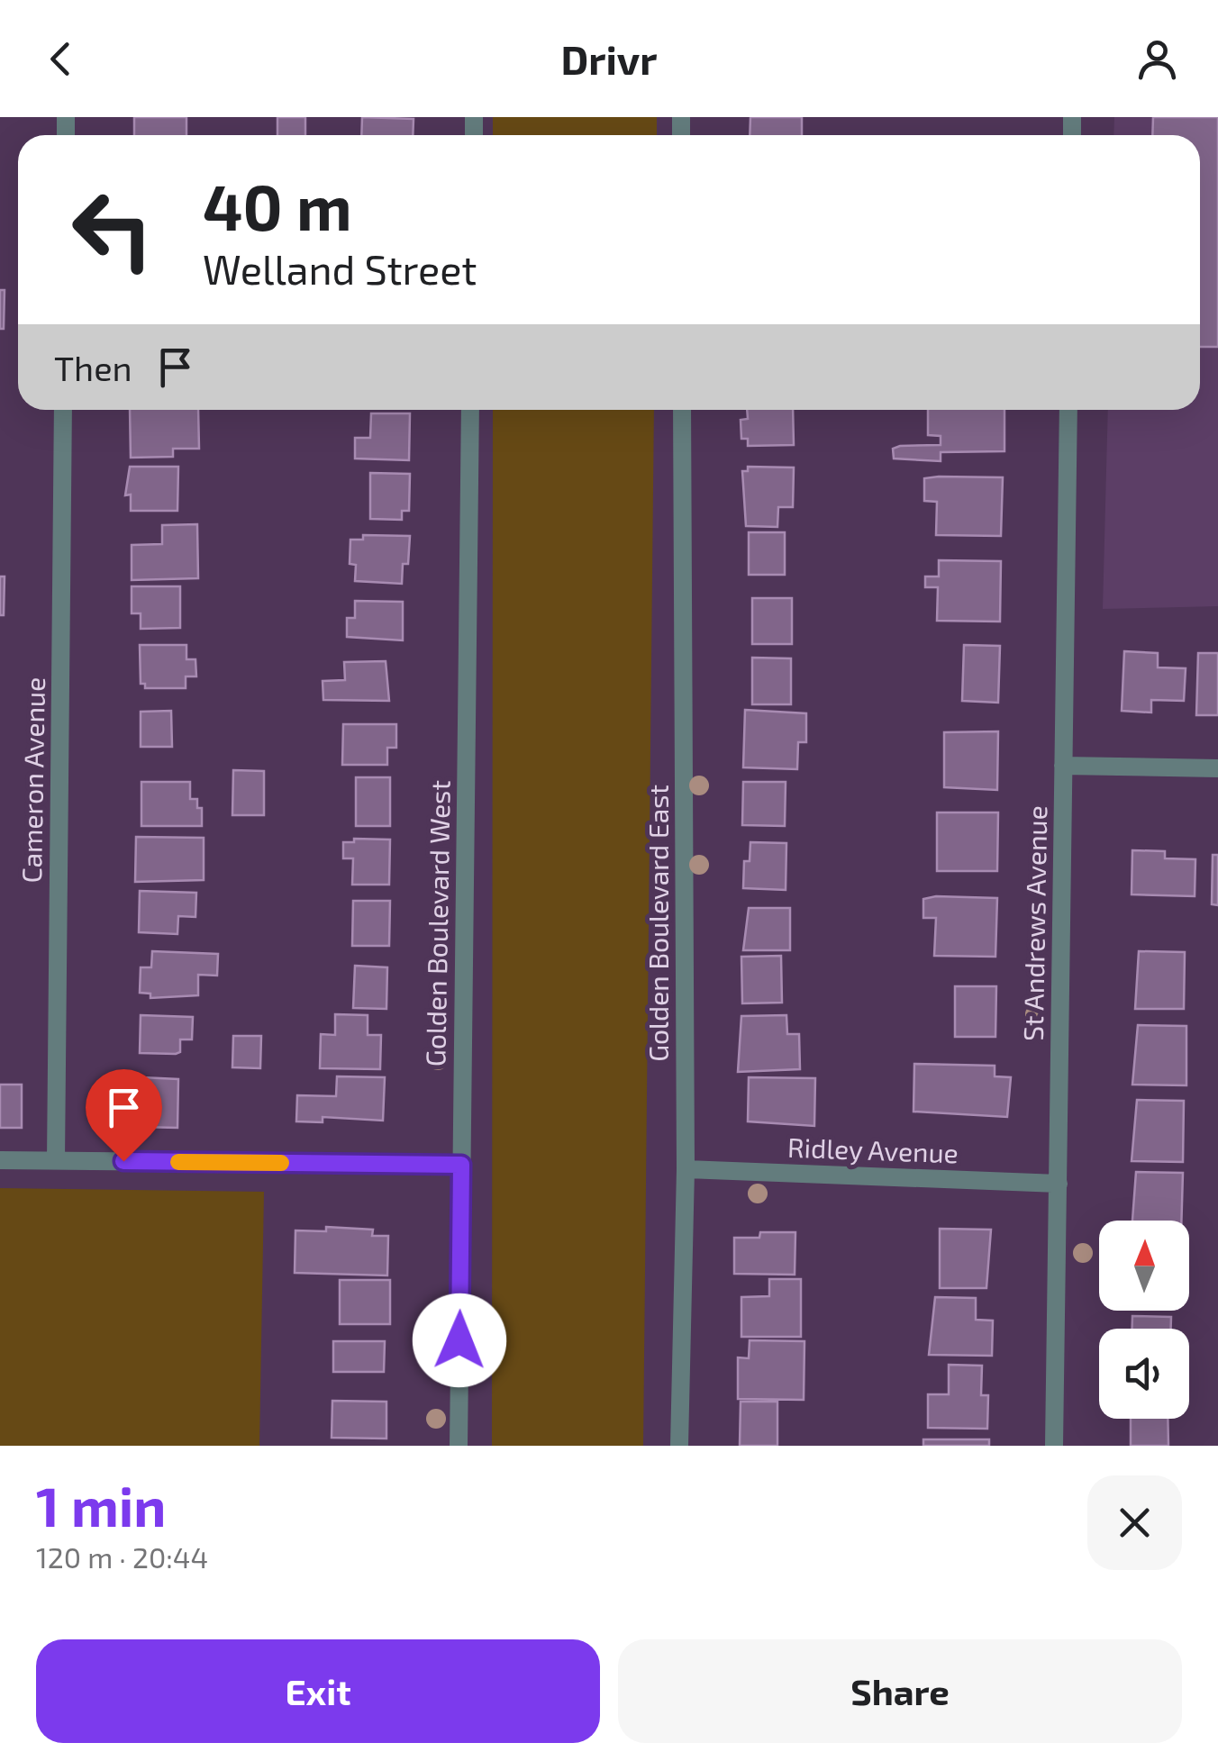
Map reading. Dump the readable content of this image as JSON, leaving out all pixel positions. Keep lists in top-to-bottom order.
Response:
{
  "streets": {
    "street": [
      "Cameron Avenue",
      "Golden Boulevard West",
      "Golden Boulevard East",
      "St Andrews Avenue",
      "Ridley Avenue"
    ]
  },
  "crossings": [
    ["Golden Boulevard East", "Ridley Avenue"],
    ["St Andrews Avenue", "Ridley Avenue"]
  ],
  "north": "top",
  "page": {
    "header": "Drivr",
    "turn": ["40 m", "Welland Street"],
    "then": "Then",
    "heading": ["1 min", "120 m · 20:44"],
    "buttons": ["Exit", "Share"]
  }
}
